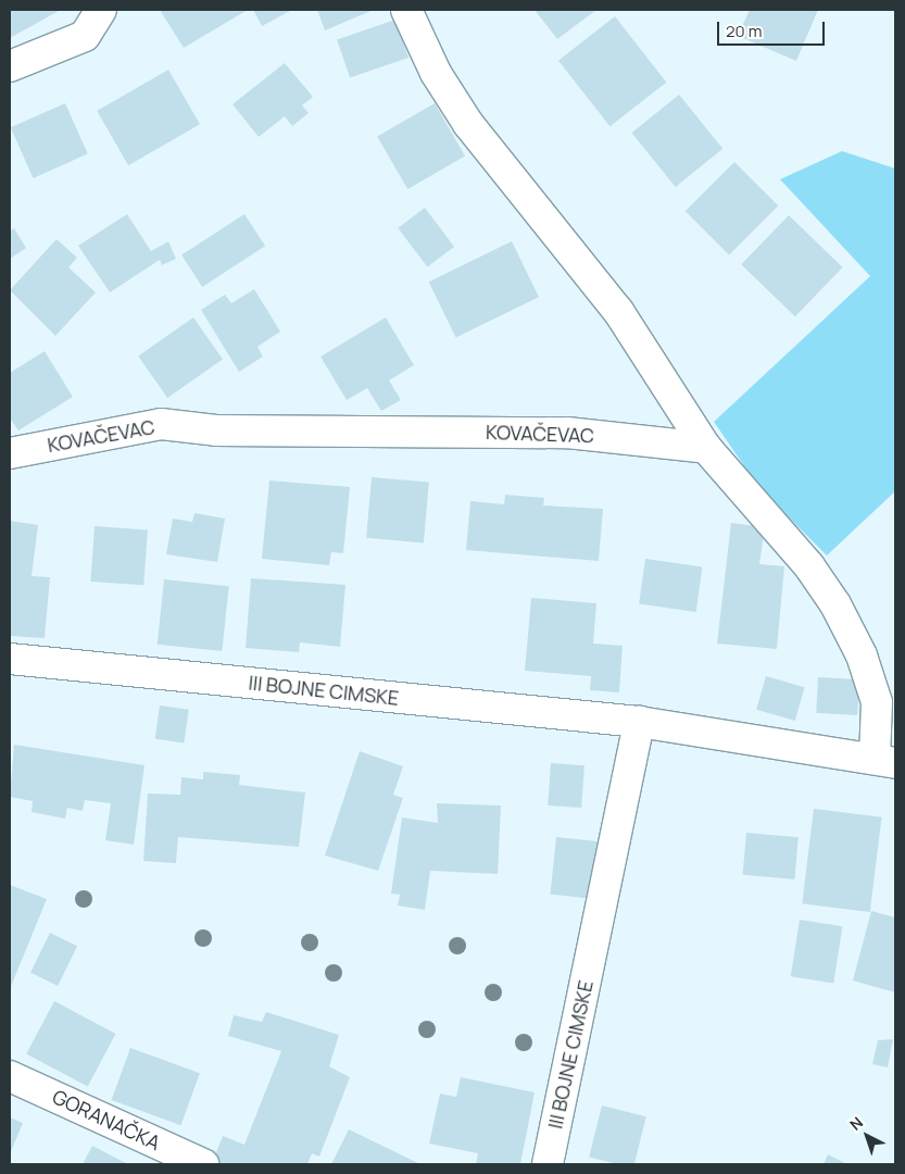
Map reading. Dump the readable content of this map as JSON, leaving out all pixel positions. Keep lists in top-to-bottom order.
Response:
{
  "streets": {
    "street": ["KOVAČEVAC", "III BOJNE CIMSKE", "GORANAČKA"]
  },
  "scale_bar": "20 m",
  "north": "top left"
}
